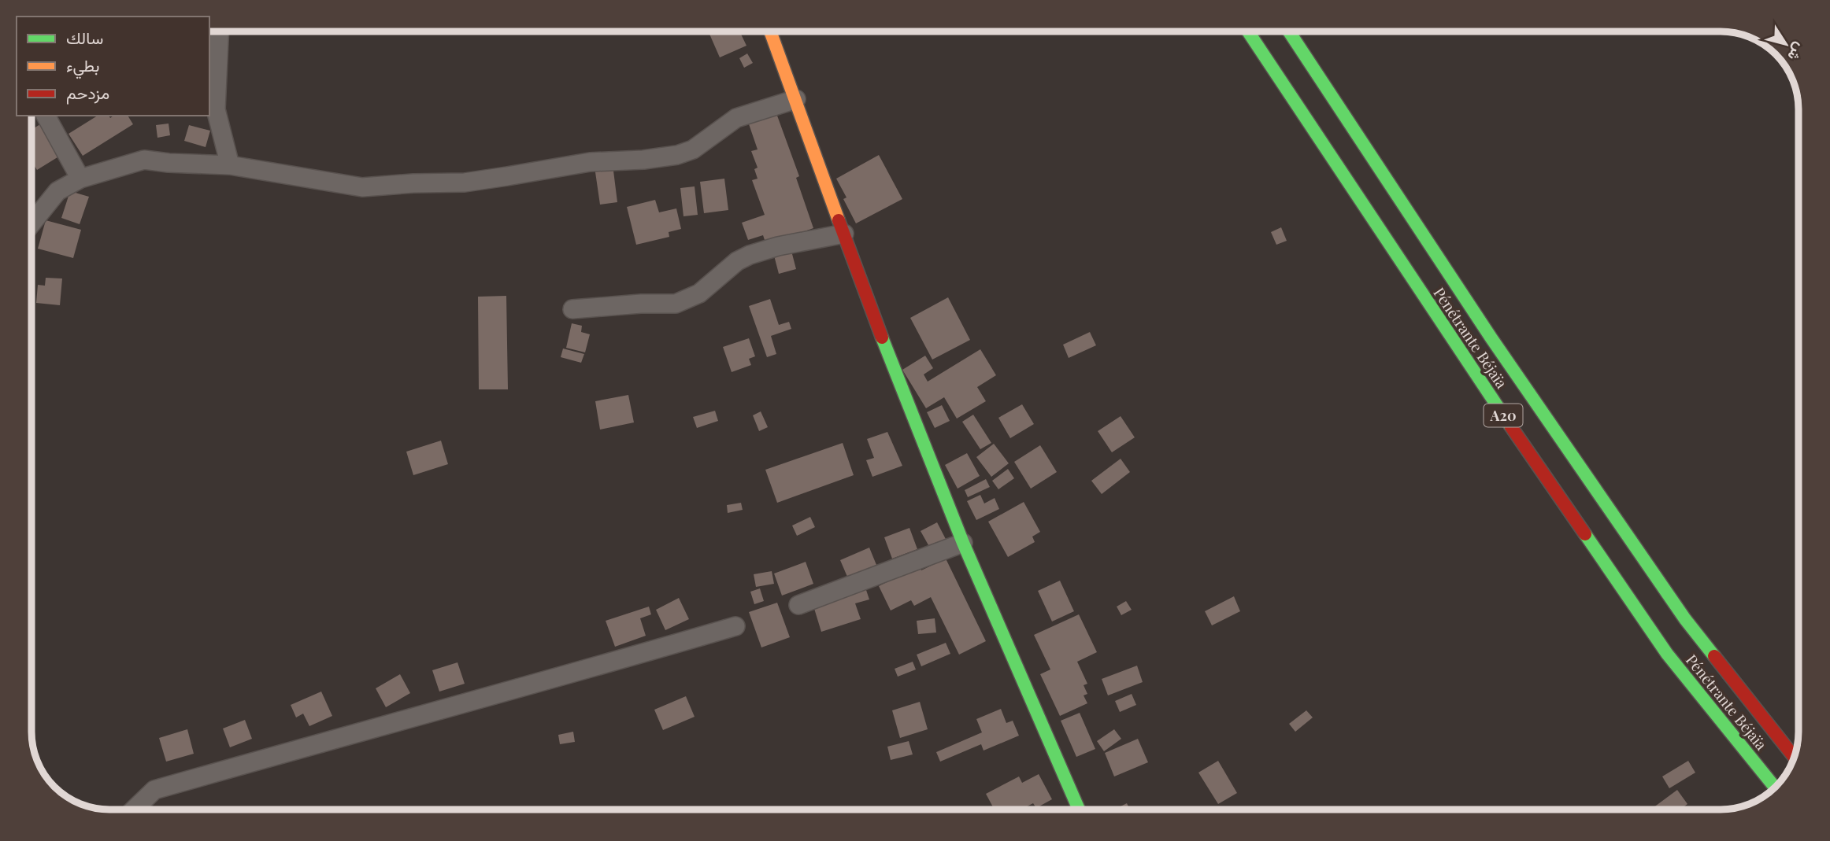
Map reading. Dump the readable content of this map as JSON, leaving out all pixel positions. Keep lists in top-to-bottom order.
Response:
{
  "streets": {
    "main road": ["Pénétrante Béjaïa", "A20"]
  },
  "legend": ["سالك", "بطيء", "مزدحم"],
  "north": "bottom right"
}
